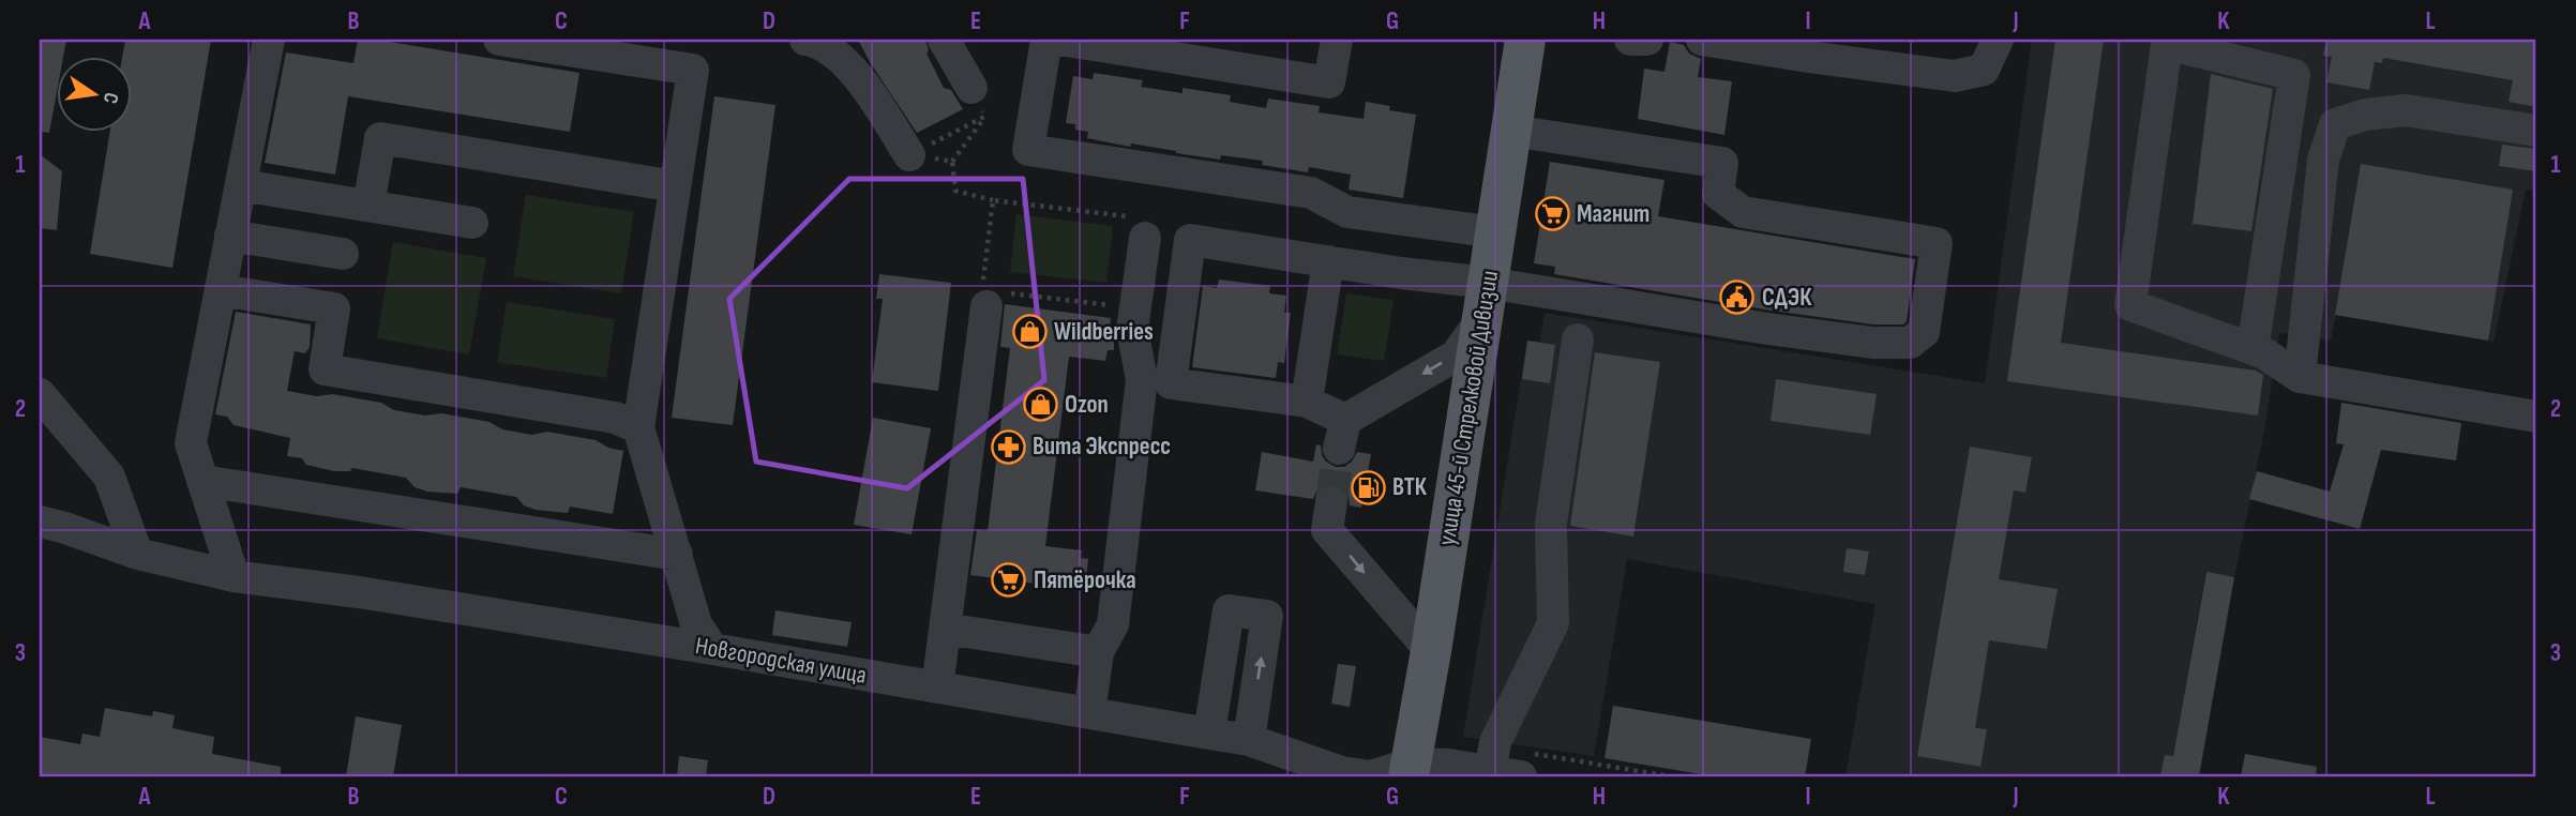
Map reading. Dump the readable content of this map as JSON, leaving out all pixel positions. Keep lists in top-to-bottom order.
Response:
{
  "streets": {
    "main road": ["улица 45-й Стрелковой Дивизии"],
    "street": ["Новгородская улица"]
  },
  "crossings": [
    ["улица 45-й Стрелковой Дивизии", "Новгородская улица"]
  ],
  "places": {
    "supermarket": ["Магнит", "Пятёрочка"],
    "public building": ["СДЭК"],
    "shop": ["Wildberries", "Ozon"],
    "pharmacy": ["Вита Экспресс"],
    "fuel station": ["ВТК"]
  },
  "north": "right",
  "grid": {
    "columns": [
      "A",
      "B",
      "C",
      "D",
      "E",
      "F",
      "G",
      "H",
      "I",
      "J",
      "K",
      "L"
    ],
    "rows": ["1", "2", "3"]
  }
}
